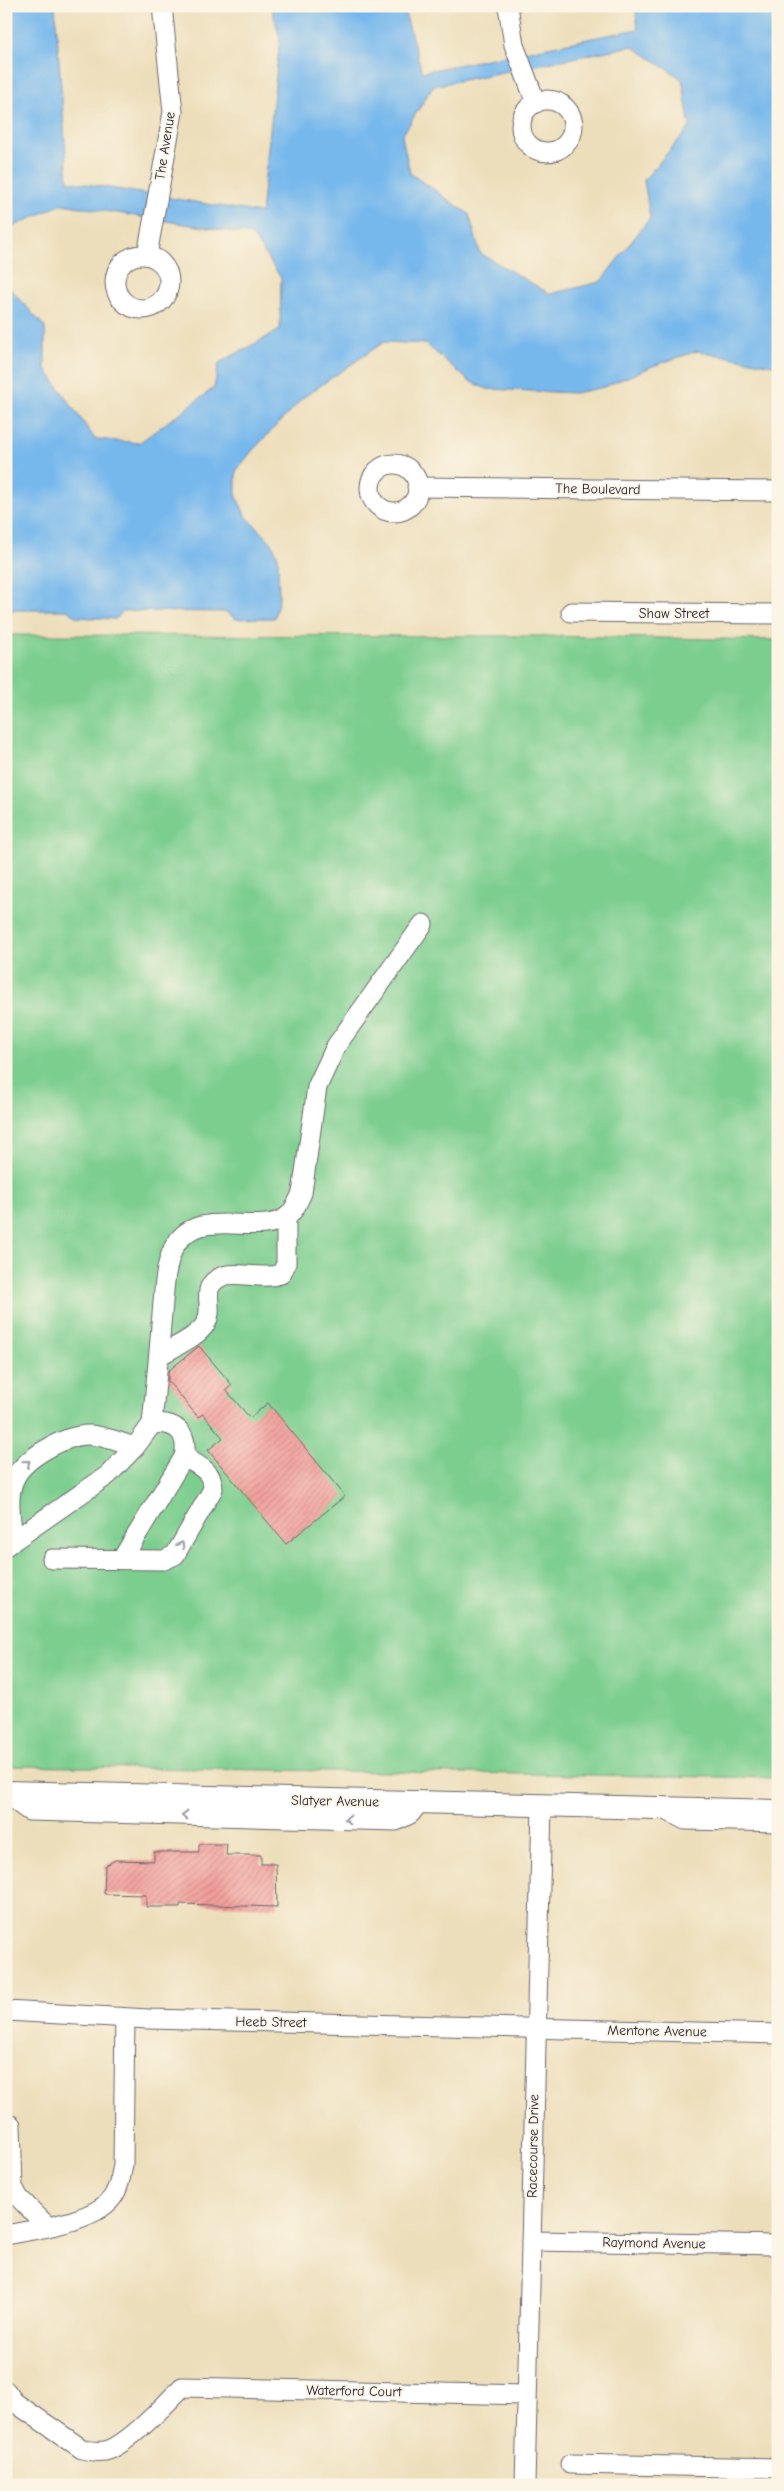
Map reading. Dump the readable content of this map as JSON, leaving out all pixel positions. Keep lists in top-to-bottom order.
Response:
{
  "streets": {
    "main road": ["Slatyer Avenue"],
    "street": [
      "The Avenue",
      "The Boulevard",
      "Shaw Street",
      "Heeb Street",
      "Mentone Avenue",
      "Racecourse Drive",
      "Raymond Avenue",
      "Waterford Court"
    ]
  },
  "crossings": [
    ["Slatyer Avenue", "Racecourse Drive"],
    ["Heeb Street", "Mentone Avenue"],
    ["Heeb Street", "Racecourse Drive"],
    ["Mentone Avenue", "Racecourse Drive"],
    ["Racecourse Drive", "Raymond Avenue"],
    ["Racecourse Drive", "Waterford Court"]
  ]
}
